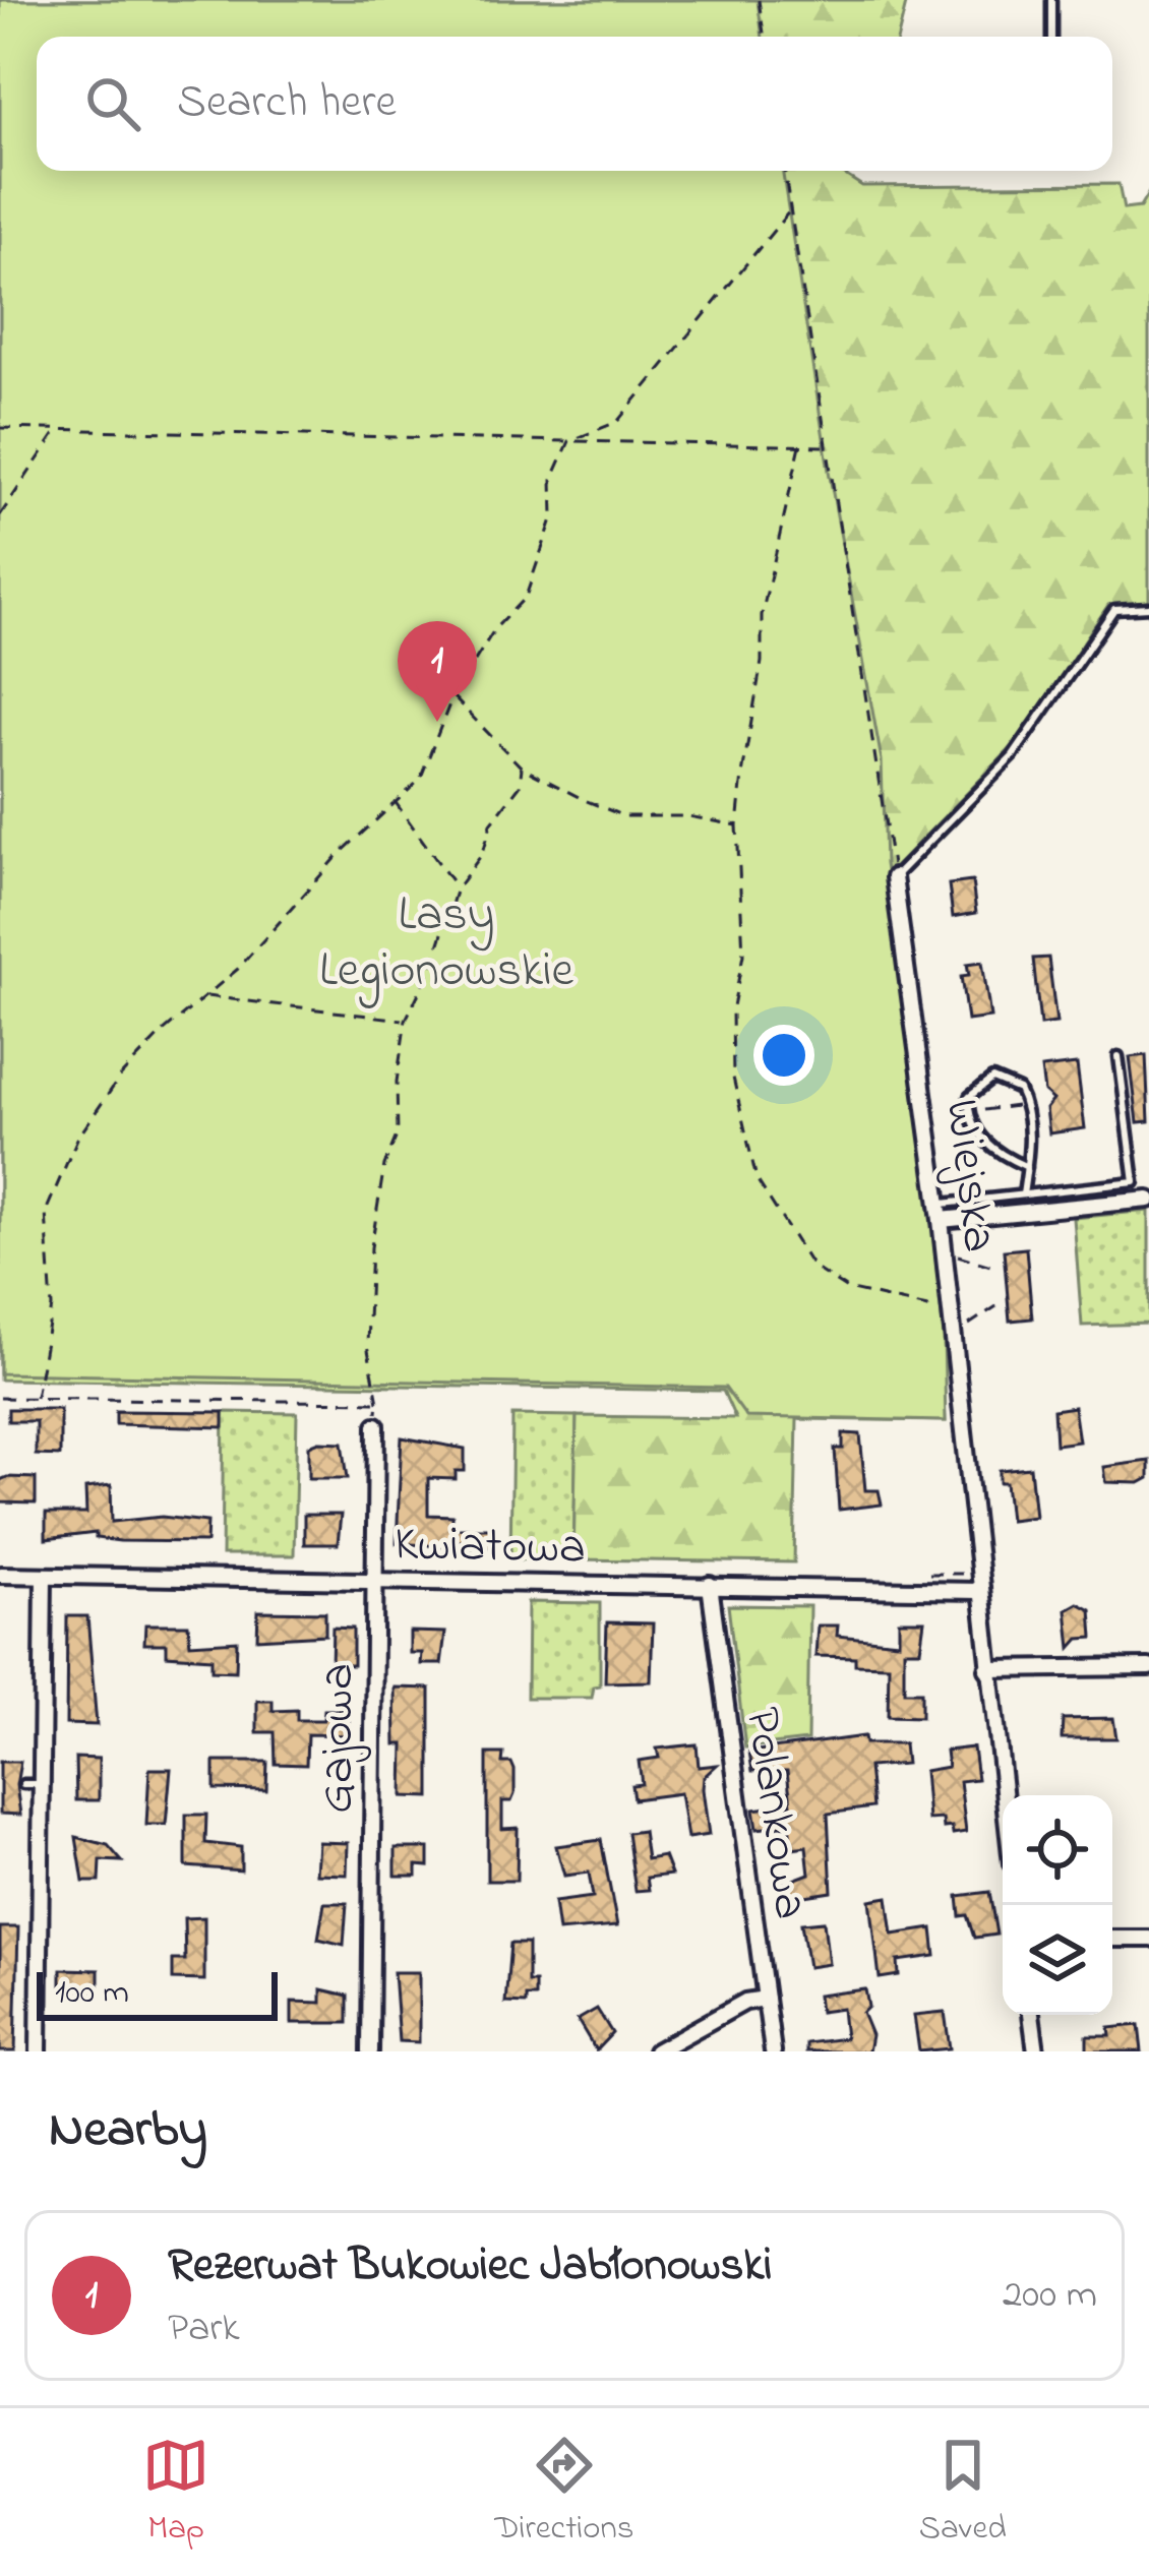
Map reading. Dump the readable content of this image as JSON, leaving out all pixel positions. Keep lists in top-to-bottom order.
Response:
{
  "streets": {
    "street": [
      "Wiejska",
      "Kwiatowa",
      "Gajowa",
      "Polankowa"
    ]
  },
  "crossings": [
    ["Wiejska", "Kwiatowa"],
    ["Kwiatowa", "Gajowa"],
    ["Kwiatowa", "Polankowa"]
  ],
  "parks": ["Lasy Legionowskie"],
  "scale_bar": "100 m",
  "page": {
    "search": "Search here",
    "pins": "1",
    "scale": "100 m",
    "heading": "Nearby",
    "list": [
      {
        "mark": "1",
        "name": "Rezerwat Bukowiec Jabłonowski",
        "note": "Park",
        "value": "200 m"
      }
    ],
    "nav": ["Map", "Directions", "Saved"]
  }
}
